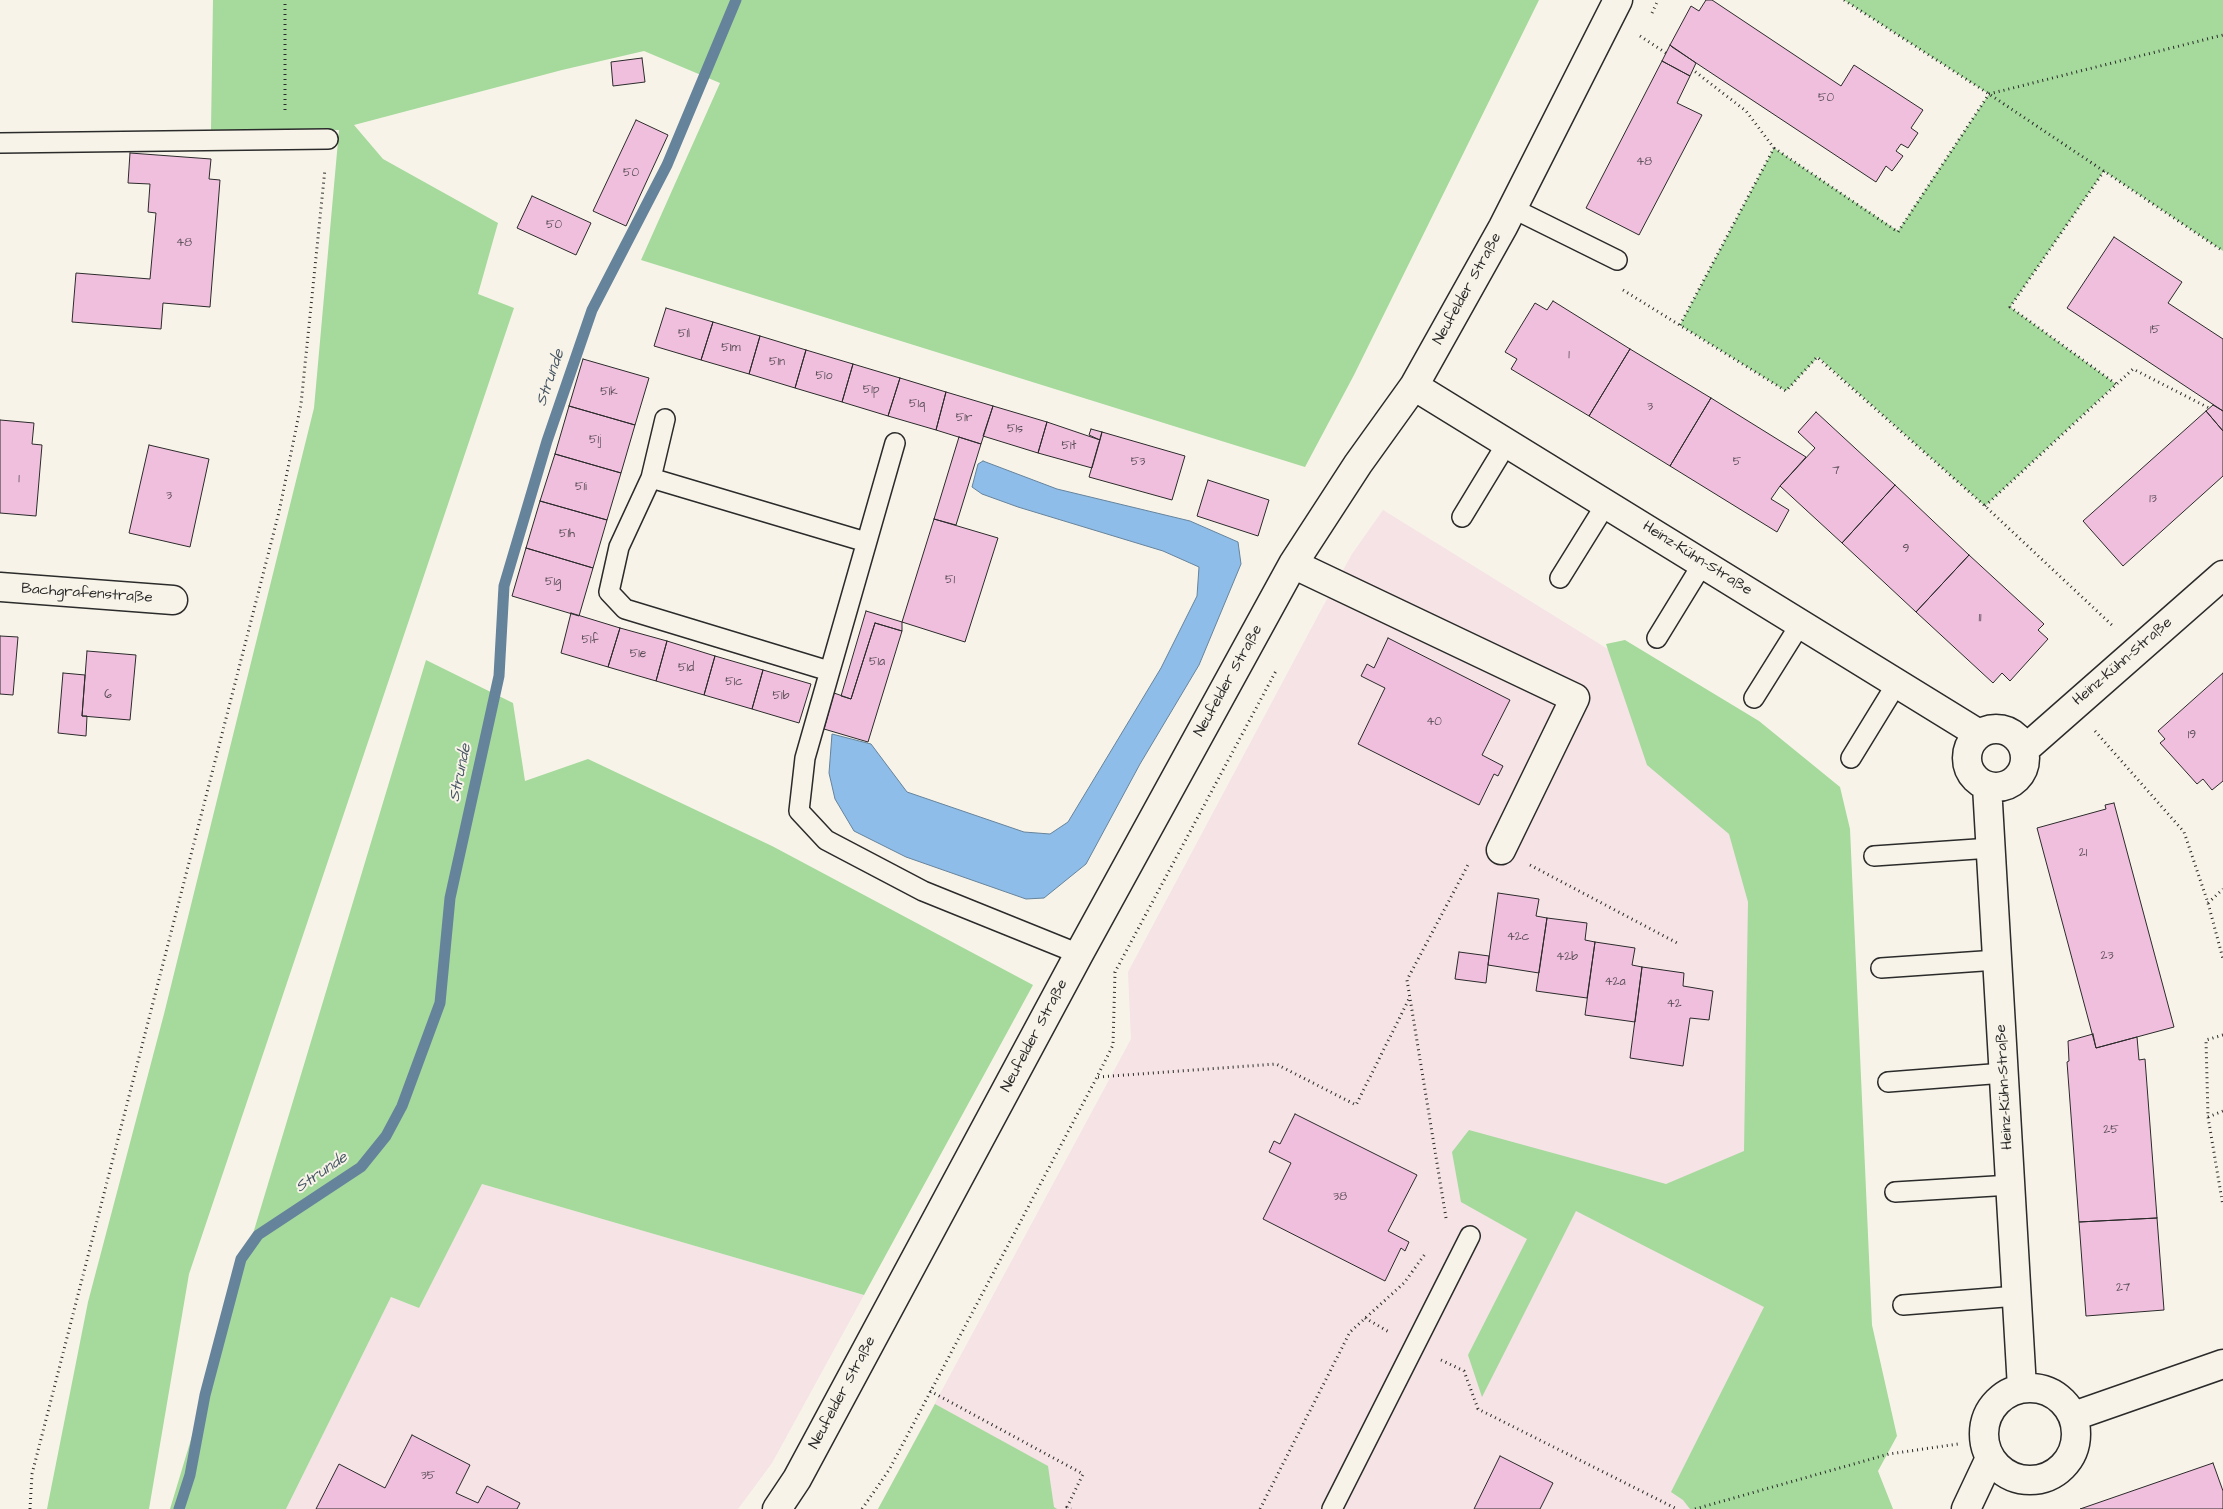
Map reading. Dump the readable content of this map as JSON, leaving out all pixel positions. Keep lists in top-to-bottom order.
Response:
{
  "streets": {
    "street": ["Neufelder Straße", "Heinz-Kühn-Straße", "Bachgrafenstraße"]
  },
  "crossings": [
    ["Neufelder Straße", "Heinz-Kühn-Straße"]
  ],
  "water": ["Strunde"],
  "house_numbers": [
    "50",
    "48",
    "50",
    "50",
    "48",
    "15",
    "51l",
    "51m",
    "1",
    "51n",
    "51o",
    "51p",
    "51k",
    "51q",
    "3",
    "51r",
    "51s",
    "51j",
    "51t",
    "53",
    "5",
    "7",
    "1",
    "51i",
    "3",
    "13",
    "51h",
    "9",
    "51",
    "51g",
    "11",
    "51f",
    "51e",
    "51a",
    "51d",
    "51c",
    "6",
    "51b",
    "40",
    "19",
    "21",
    "42c",
    "23",
    "42b",
    "42a",
    "42",
    "25",
    "38",
    "27",
    "35"
  ]
}
